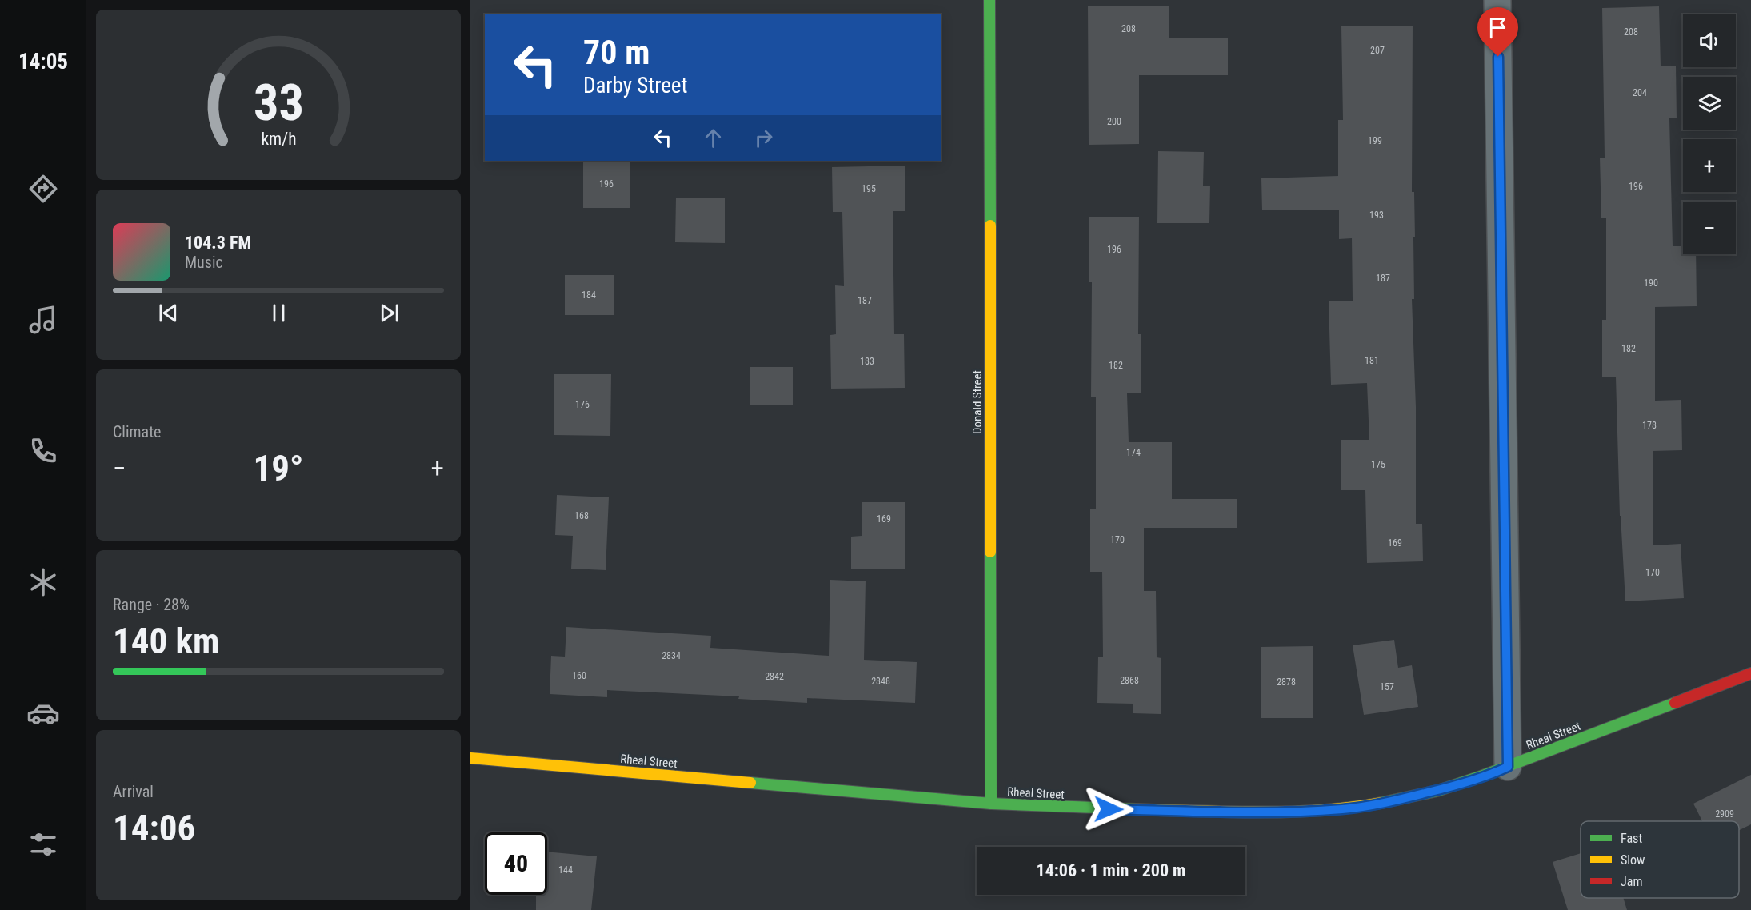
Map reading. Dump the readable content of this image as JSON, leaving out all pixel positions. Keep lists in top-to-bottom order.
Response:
{
  "streets": {
    "street": ["Donald Street", "Rheal Street"]
  },
  "crossings": [
    ["Donald Street", "Rheal Street"]
  ],
  "house_numbers": [
    "208",
    "208",
    "207",
    "204",
    "200",
    "199",
    "196",
    "196",
    "195",
    "193",
    "196",
    "187",
    "190",
    "184",
    "187",
    "182",
    "181",
    "183",
    "182",
    "176",
    "178",
    "174",
    "175",
    "168",
    "169",
    "170",
    "169",
    "170",
    "2834",
    "160",
    "2842",
    "2868",
    "2848",
    "2878",
    "157",
    "2909",
    "144"
  ],
  "legend": ["Fast", "Slow", "Jam"],
  "page": {
    "tabs": "14:05",
    "map_buttons": ["+", "−"],
    "turn": ["70 m", "Darby Street"],
    "song": ["104.3 FM", "Music"],
    "tile": [
      "Climate",
      ["Range · 28%", "140 km"],
      ["Arrival", "14:06"]
    ],
    "heat": ["−", "19°", "+"],
    "limit": "40",
    "trip": "14:06 · 1 min · 200 m",
    "gauge": ["33", "km/h"]
  }
}
